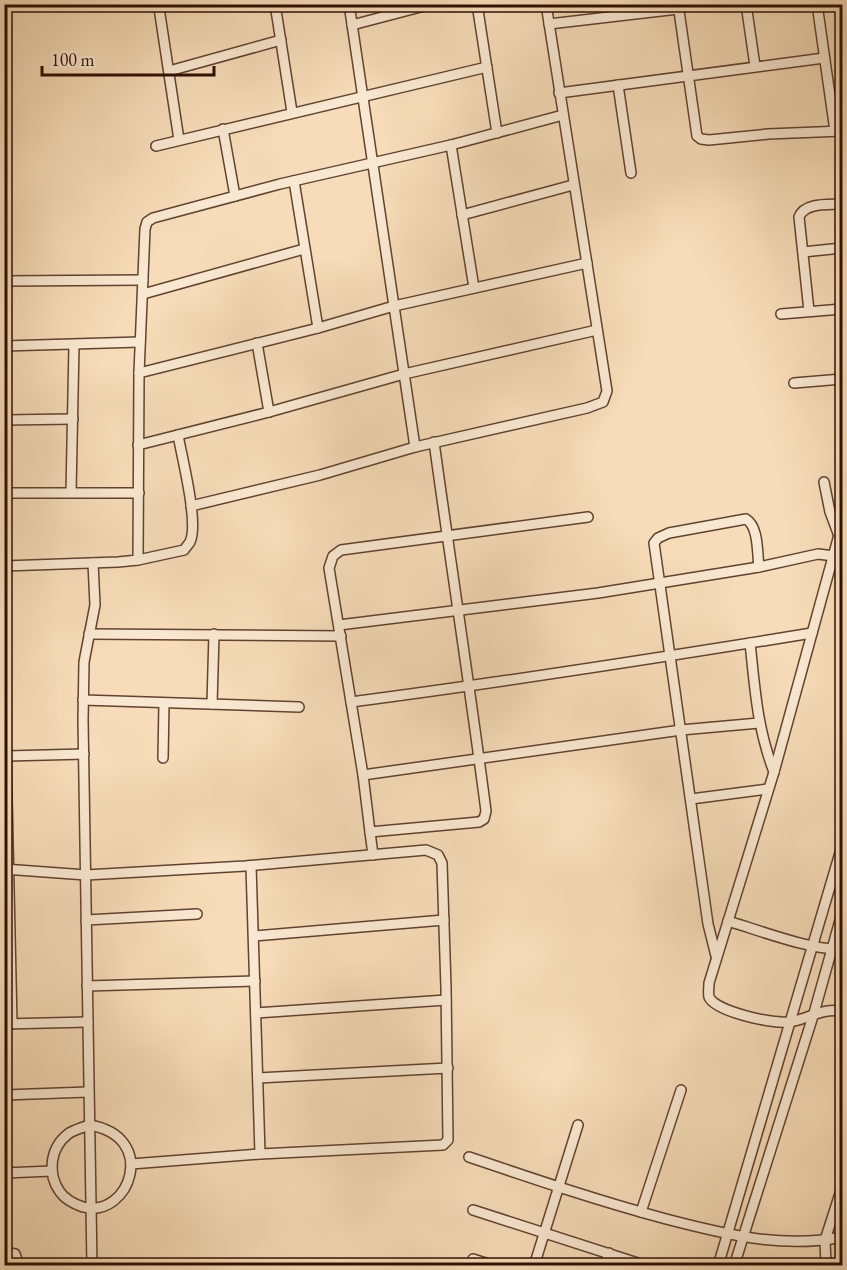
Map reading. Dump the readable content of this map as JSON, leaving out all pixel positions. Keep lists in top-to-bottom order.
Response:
{
  "scale_bar": "100 m"
}
